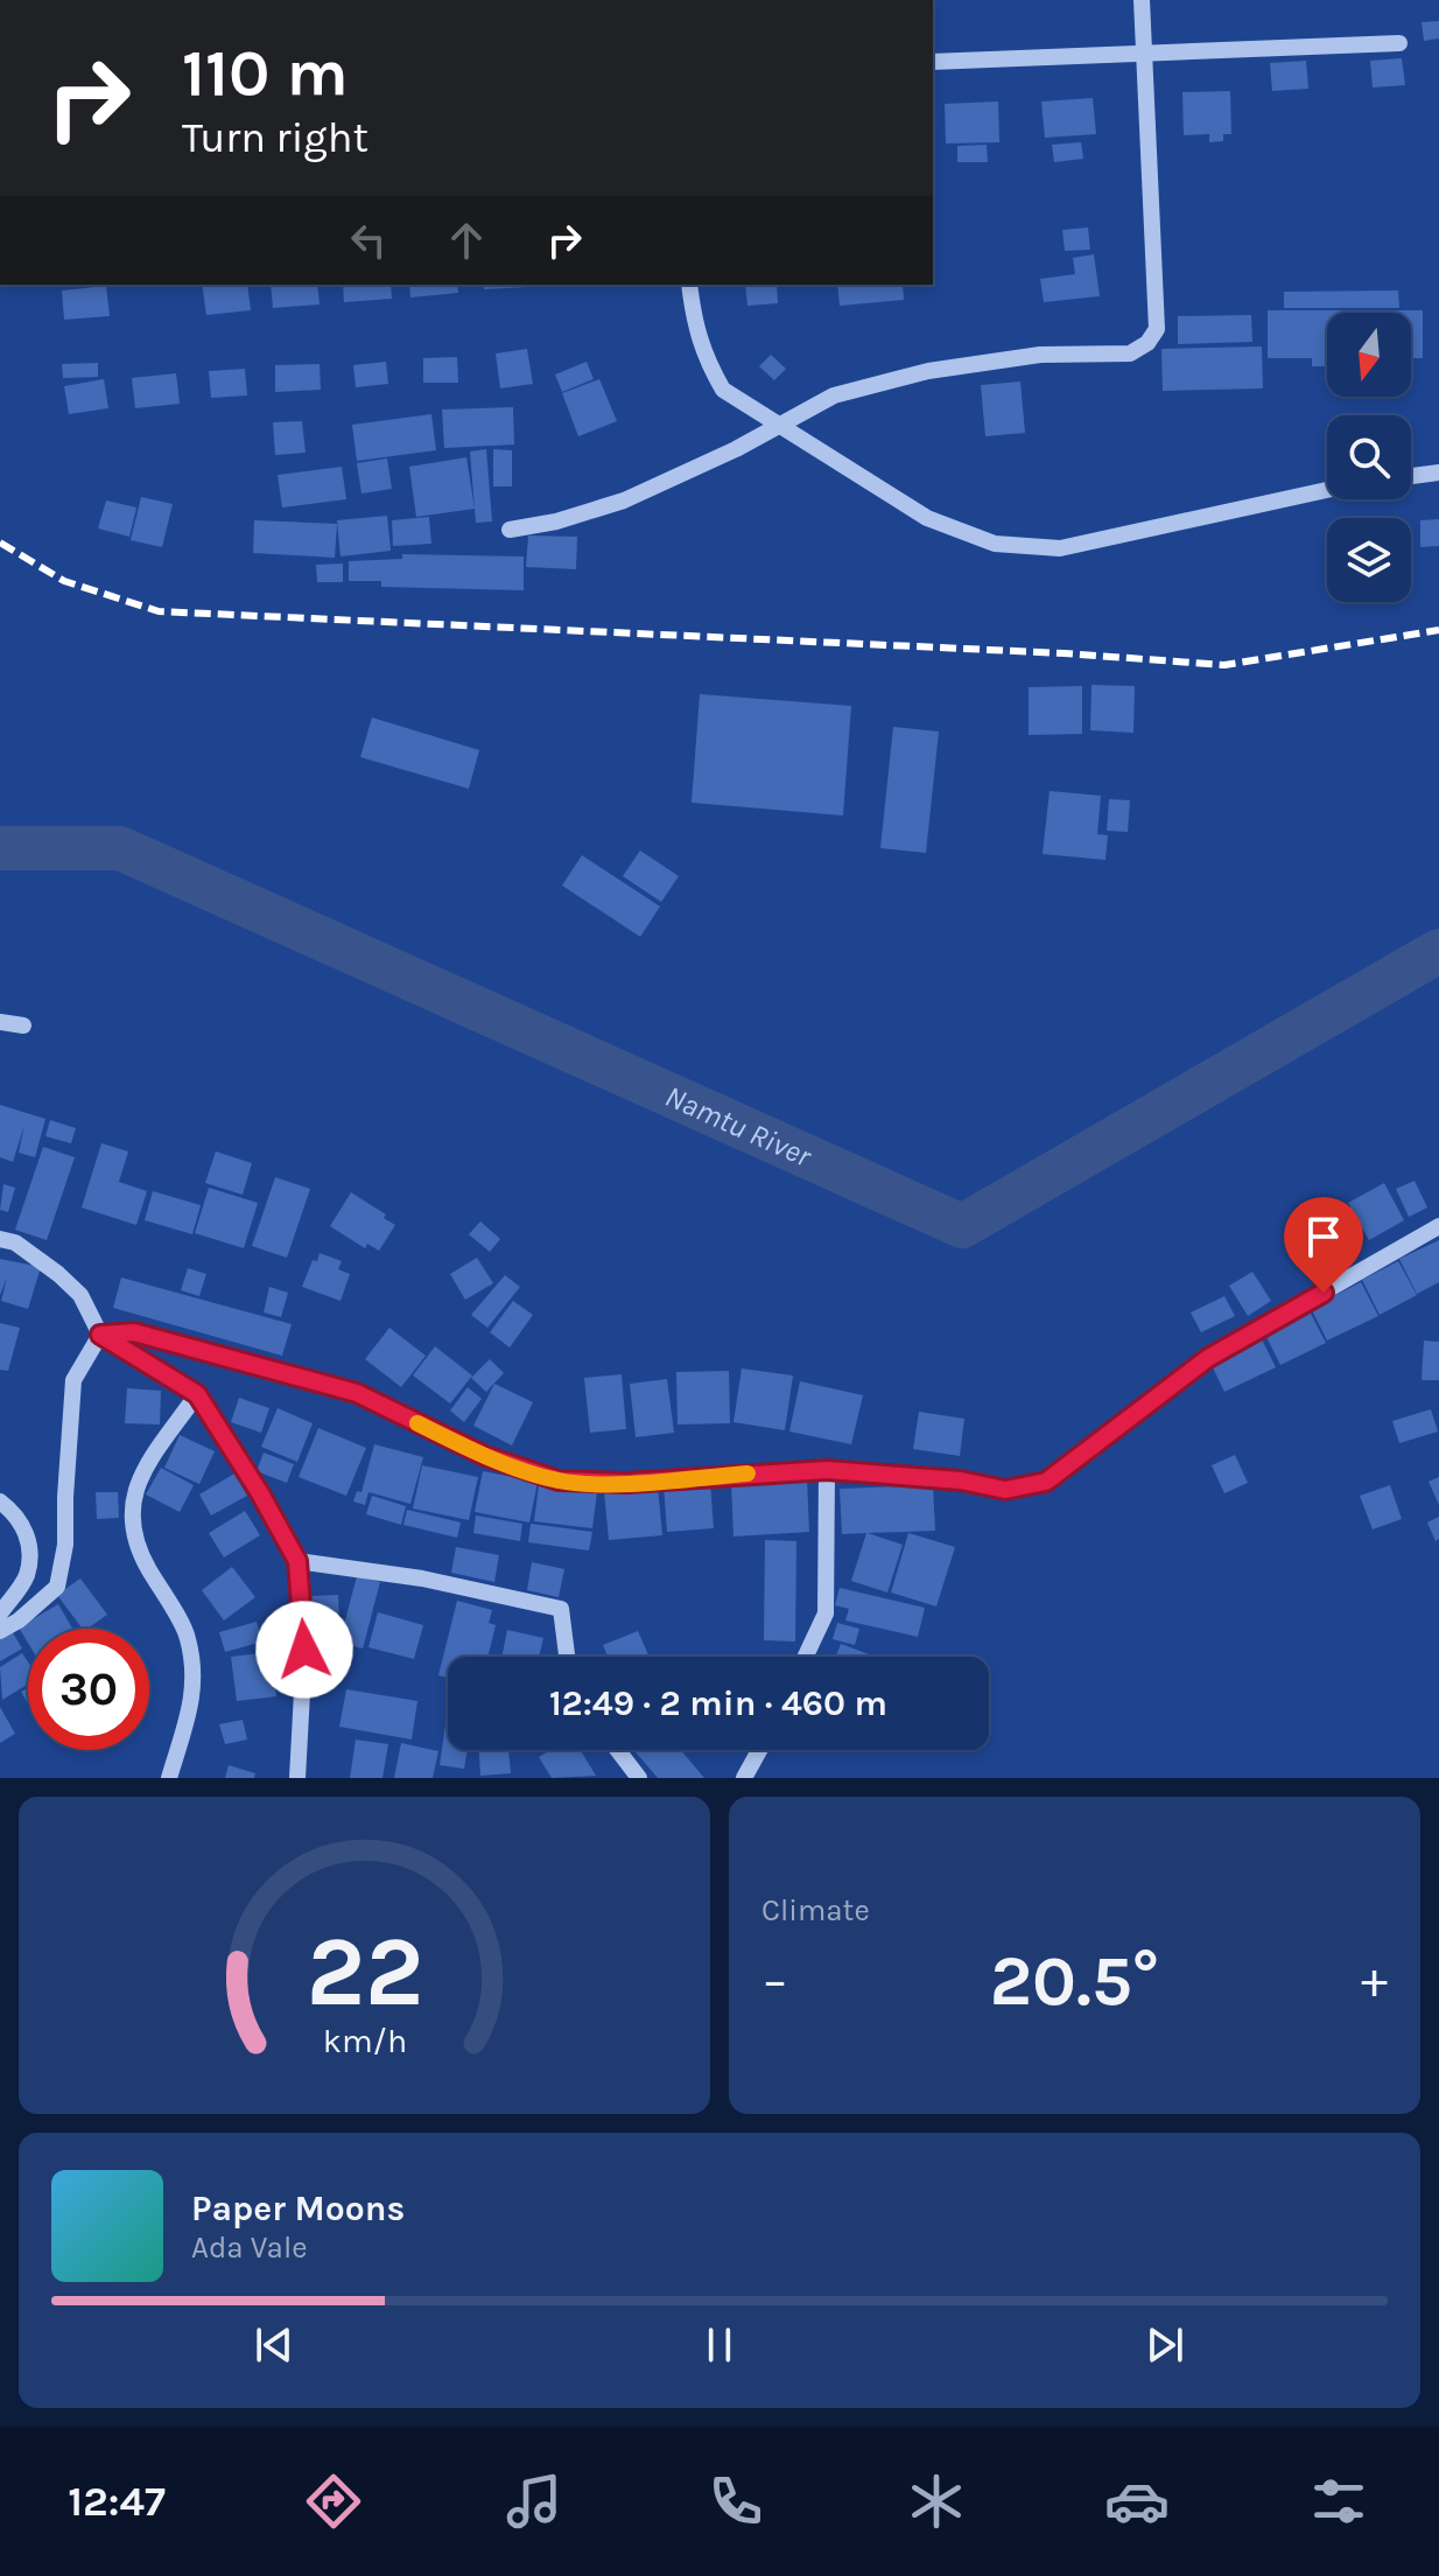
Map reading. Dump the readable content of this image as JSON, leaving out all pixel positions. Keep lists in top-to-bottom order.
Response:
{
  "water": ["Namtu River"],
  "north": "bottom",
  "page": {
    "turn": ["110 m", "Turn right"],
    "limit": "30",
    "trip": "12:49 · 2 min · 460 m",
    "tile": "Climate",
    "heat": ["−", "20.5°", "+"],
    "song": ["Paper Moons", "Ada Vale"],
    "tabs": "12:47",
    "gauge": ["22", "km/h"]
  }
}
